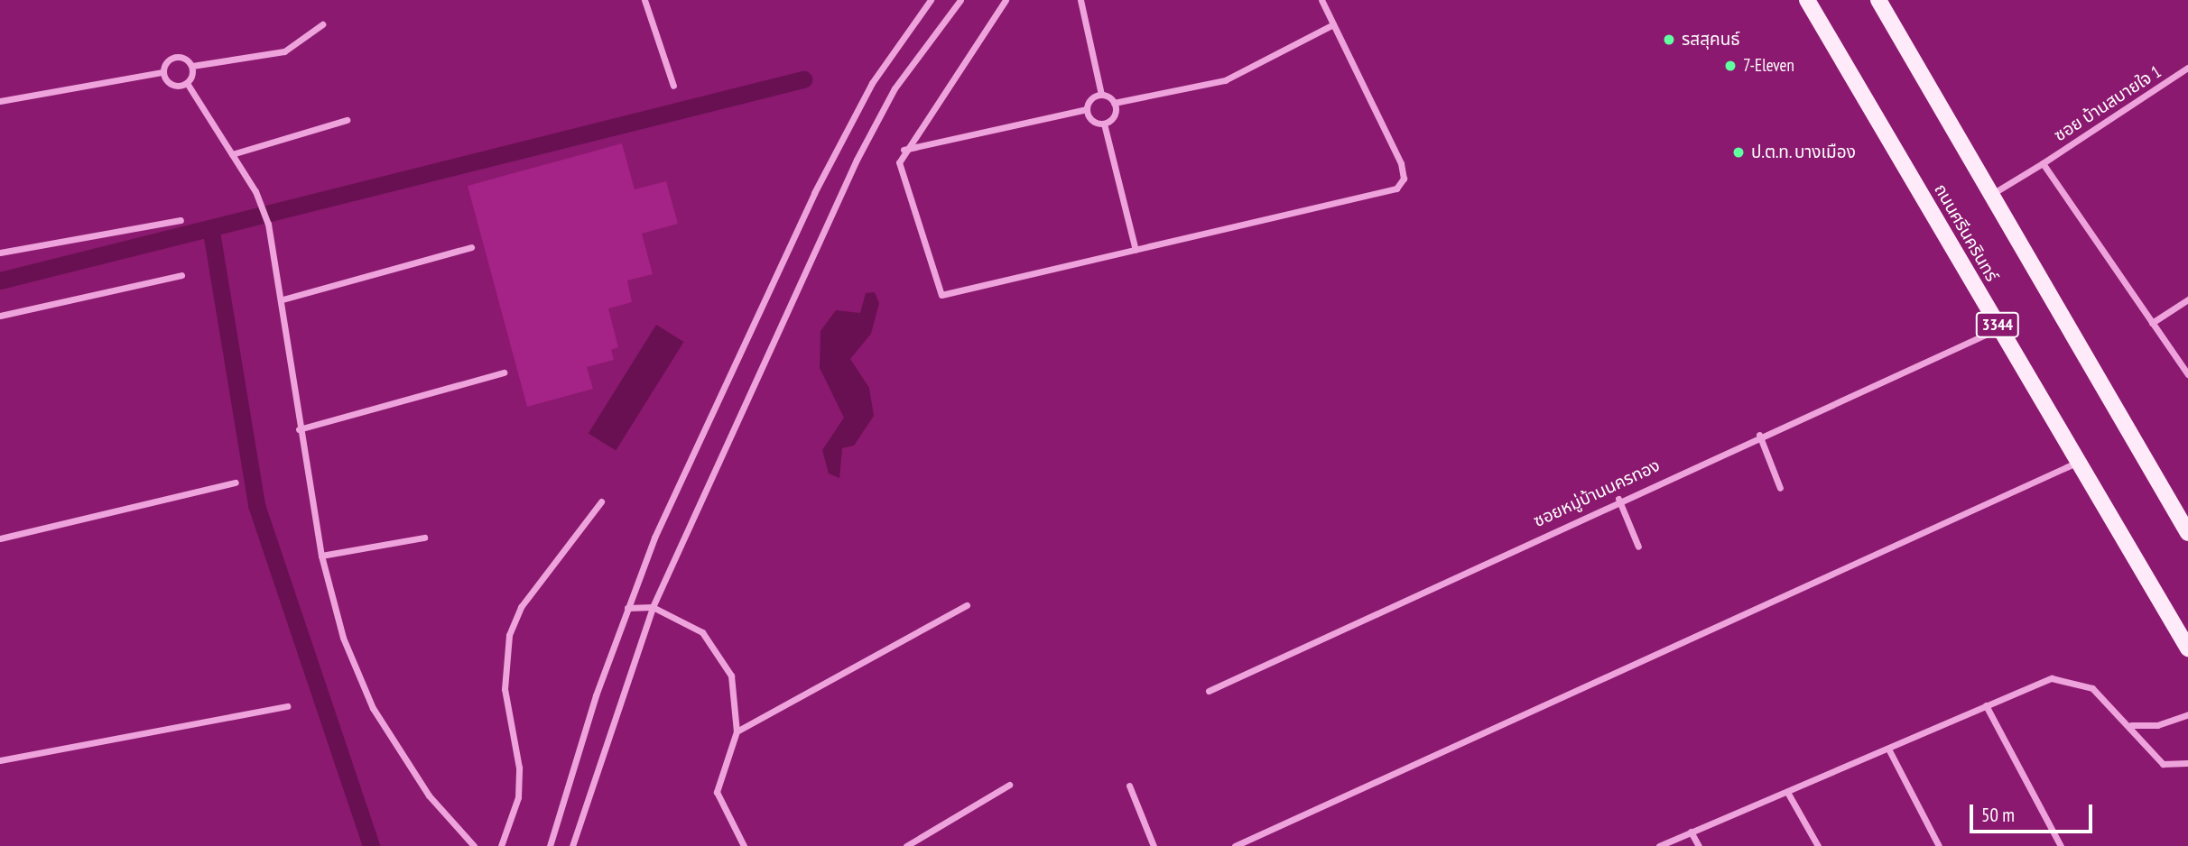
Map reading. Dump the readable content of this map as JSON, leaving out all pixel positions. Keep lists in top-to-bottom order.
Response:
{
  "streets": {
    "main road": ["ถนนศรีนครินทร์", "3344"],
    "street": ["ซอย บ้านสบายใจ 1", "ซอยหมู่บ้านนครทอง"]
  },
  "crossings": [
    ["ถนนศรีนครินทร์", "ซอยหมู่บ้านนครทอง"]
  ],
  "places": ["รสสุคนธ์", "7-Eleven", "ป.ต.ท. บางเมือง"],
  "scale_bar": "50 m"
}
